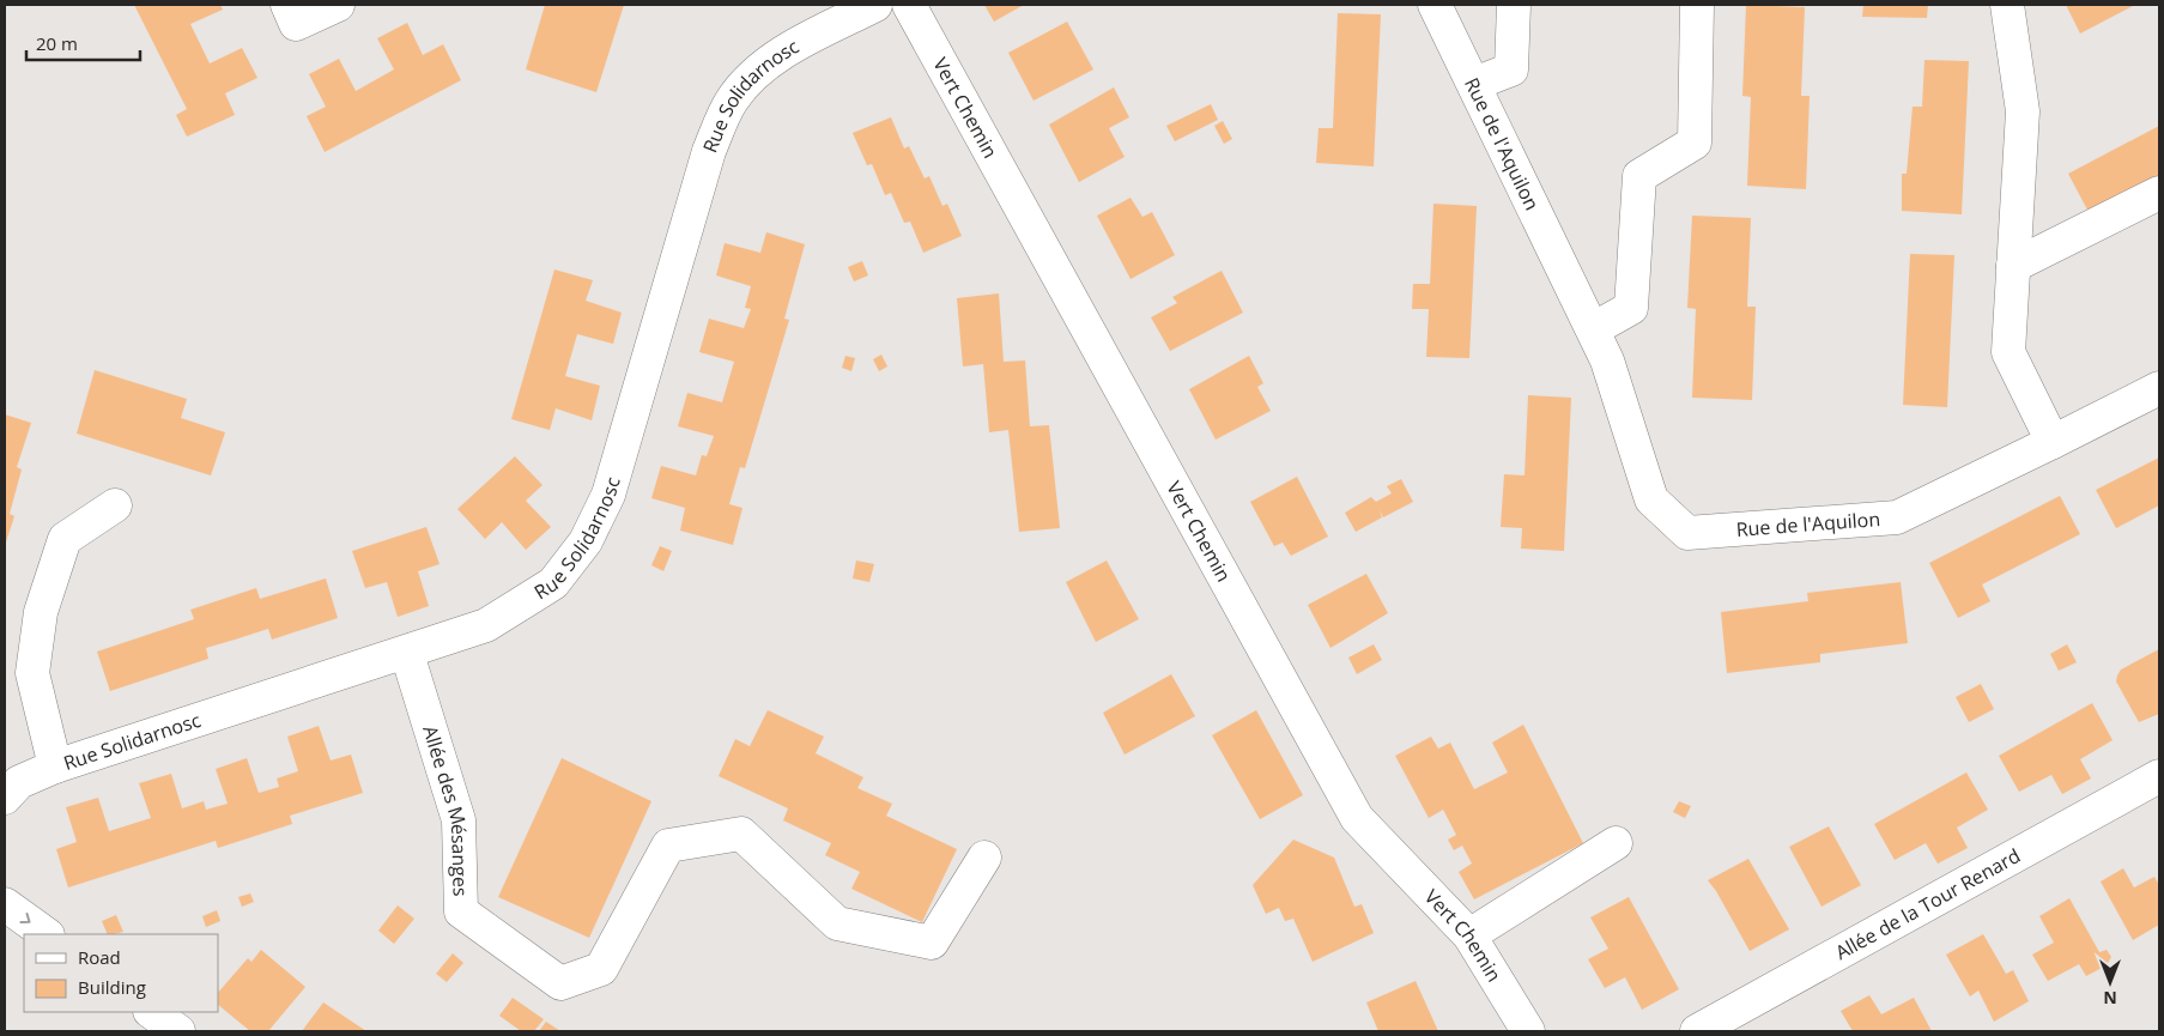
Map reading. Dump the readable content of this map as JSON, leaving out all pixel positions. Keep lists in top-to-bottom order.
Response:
{
  "streets": {
    "street": [
      "Rue Solidarnosc",
      "Vert Chemin",
      "Rue de l'Aquilon",
      "Allée des Mésanges",
      "Allée de la Tour Renard"
    ]
  },
  "crossings": [
    ["Rue Solidarnosc", "Allée des Mésanges"]
  ],
  "legend": ["Road", "Building"],
  "scale_bar": "20 m",
  "north": "bottom"
}
